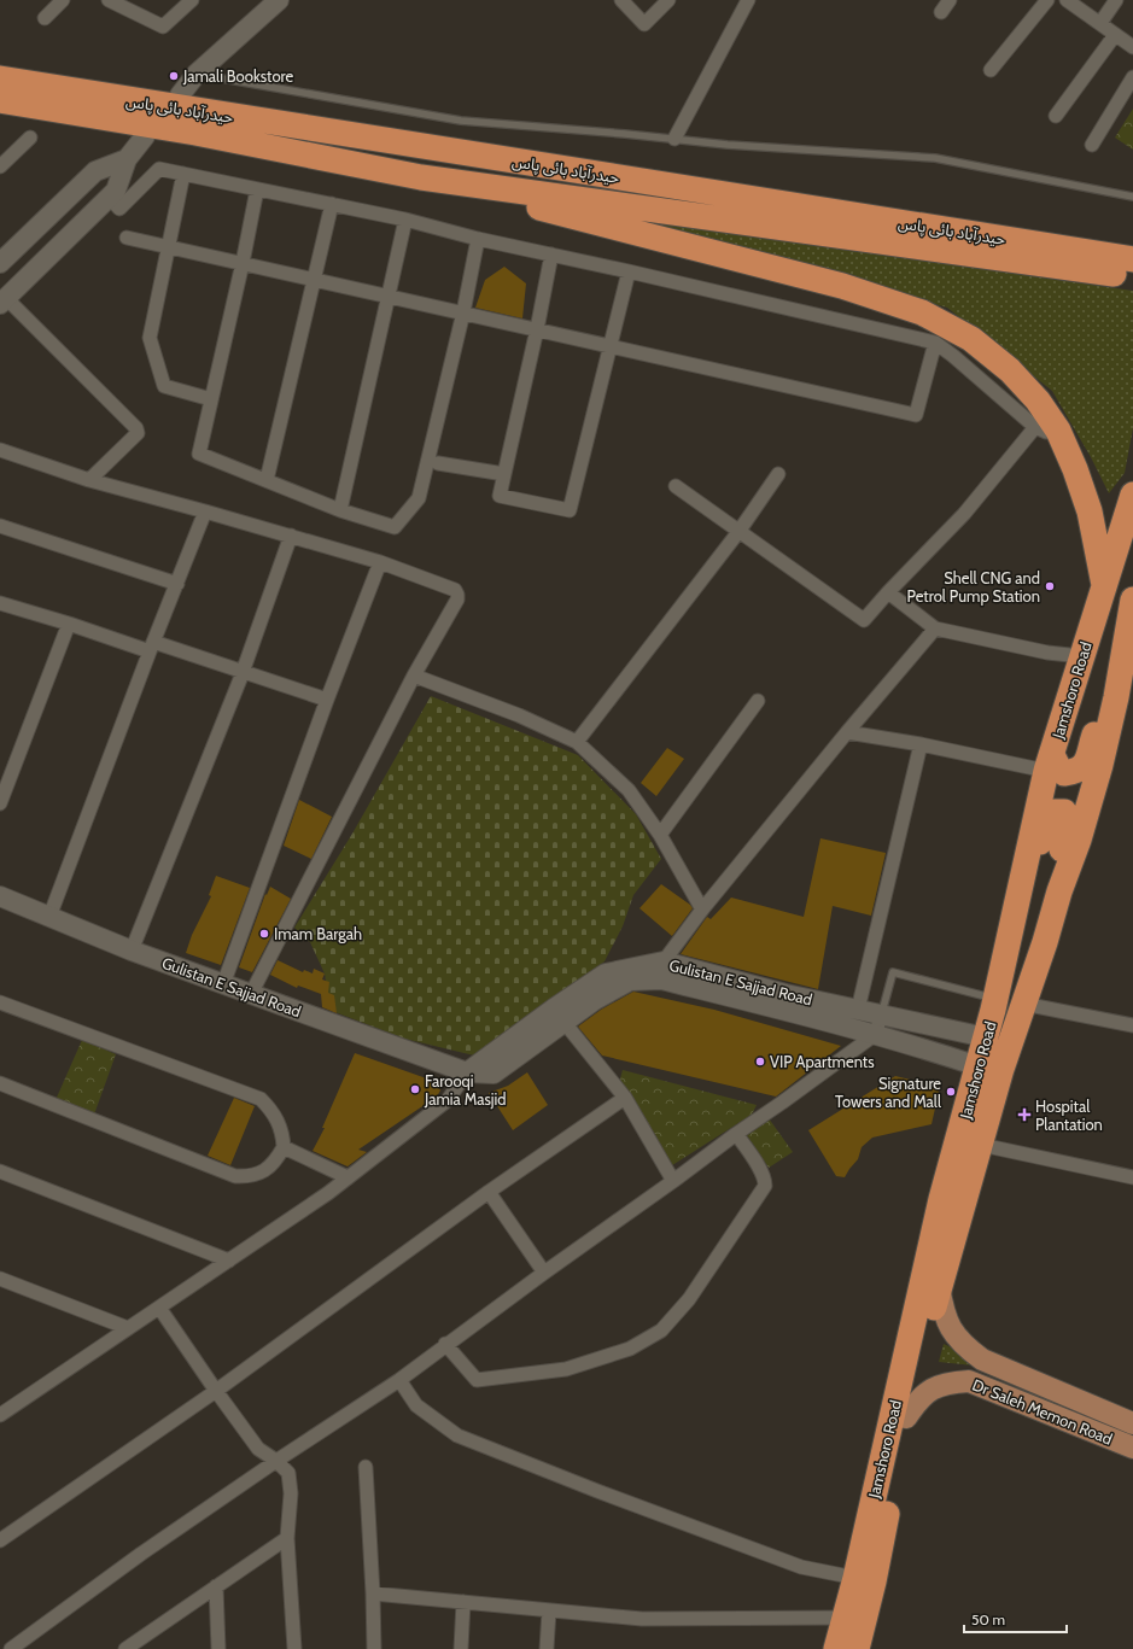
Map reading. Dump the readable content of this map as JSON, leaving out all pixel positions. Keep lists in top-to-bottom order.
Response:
{
  "streets": {
    "highway": ["حیدرآباد بائی پاس", "Jamshoro Road"],
    "main road": ["Dr Saleh Memon Road"],
    "street": ["Gulistan E Sajjad Road"]
  },
  "crossings": [
    ["Jamshoro Road", "Gulistan E Sajjad Road"],
    ["Jamshoro Road", "Dr Saleh Memon Road"]
  ],
  "places": {
    "other": [
      "Jamali Bookstore",
      "Shell CNG and Petrol Pump Station",
      "Imam Bargah",
      "VIP Apartments",
      "Farooqi Jamia Masjid",
      "Signature Towers and Mall"
    ],
    "health": ["Hospital Plantation"]
  },
  "scale_bar": "50 m"
}
